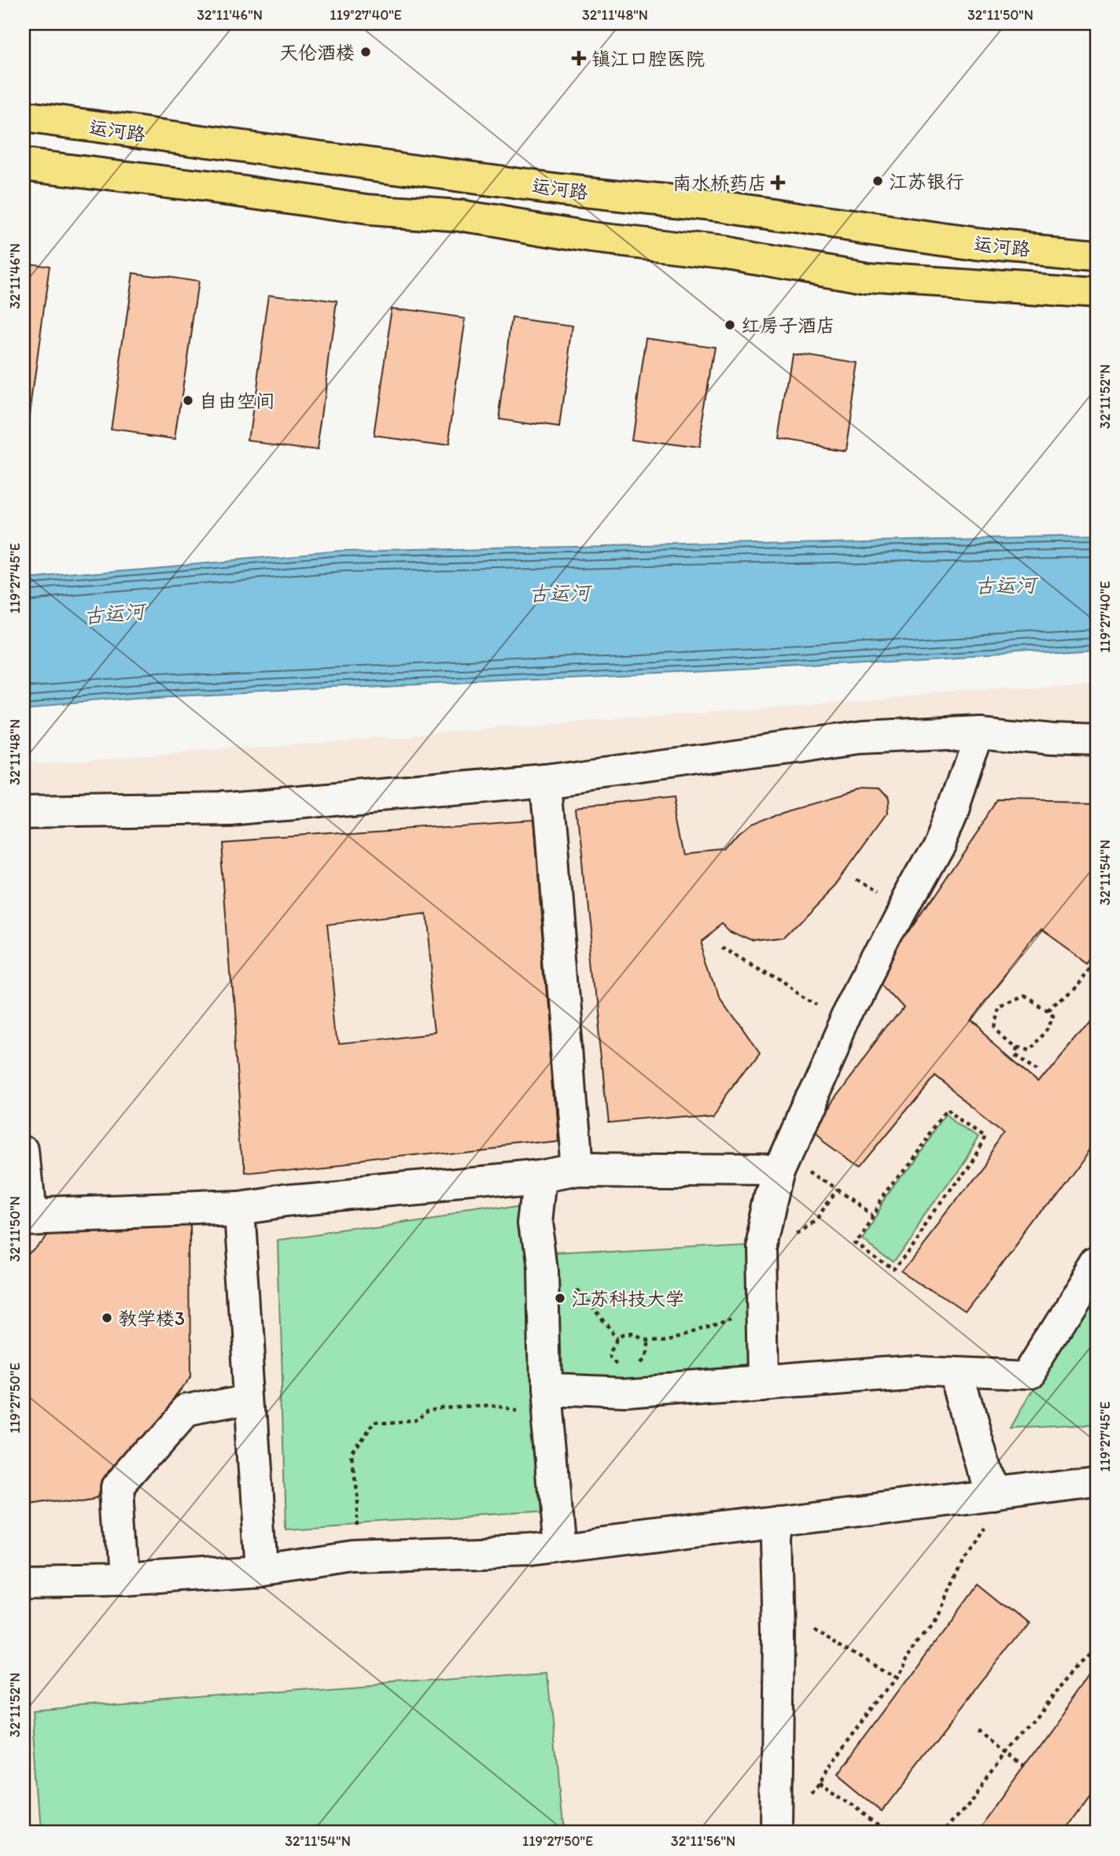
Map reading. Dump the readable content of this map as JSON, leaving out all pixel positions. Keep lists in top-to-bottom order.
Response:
{
  "streets": {
    "main road": ["运河路"]
  },
  "water": ["古运河"],
  "places": {
    "other": [
      "天伦酒楼",
      "江苏银行",
      "红房子酒店",
      "自由空间",
      "江苏科技大学",
      "教学楼3"
    ],
    "health": ["镇江口腔医院", "南水桥药店"]
  },
  "coordinates": [
    "32°11'46\"N",
    "119°27'40\"E",
    "32°11'48\"N",
    "32°11'50\"N",
    "32°11'52\"N",
    "119°27'45\"E",
    "32°11'54\"N",
    "119°27'50\"E",
    "32°11'56\"N"
  ]
}
